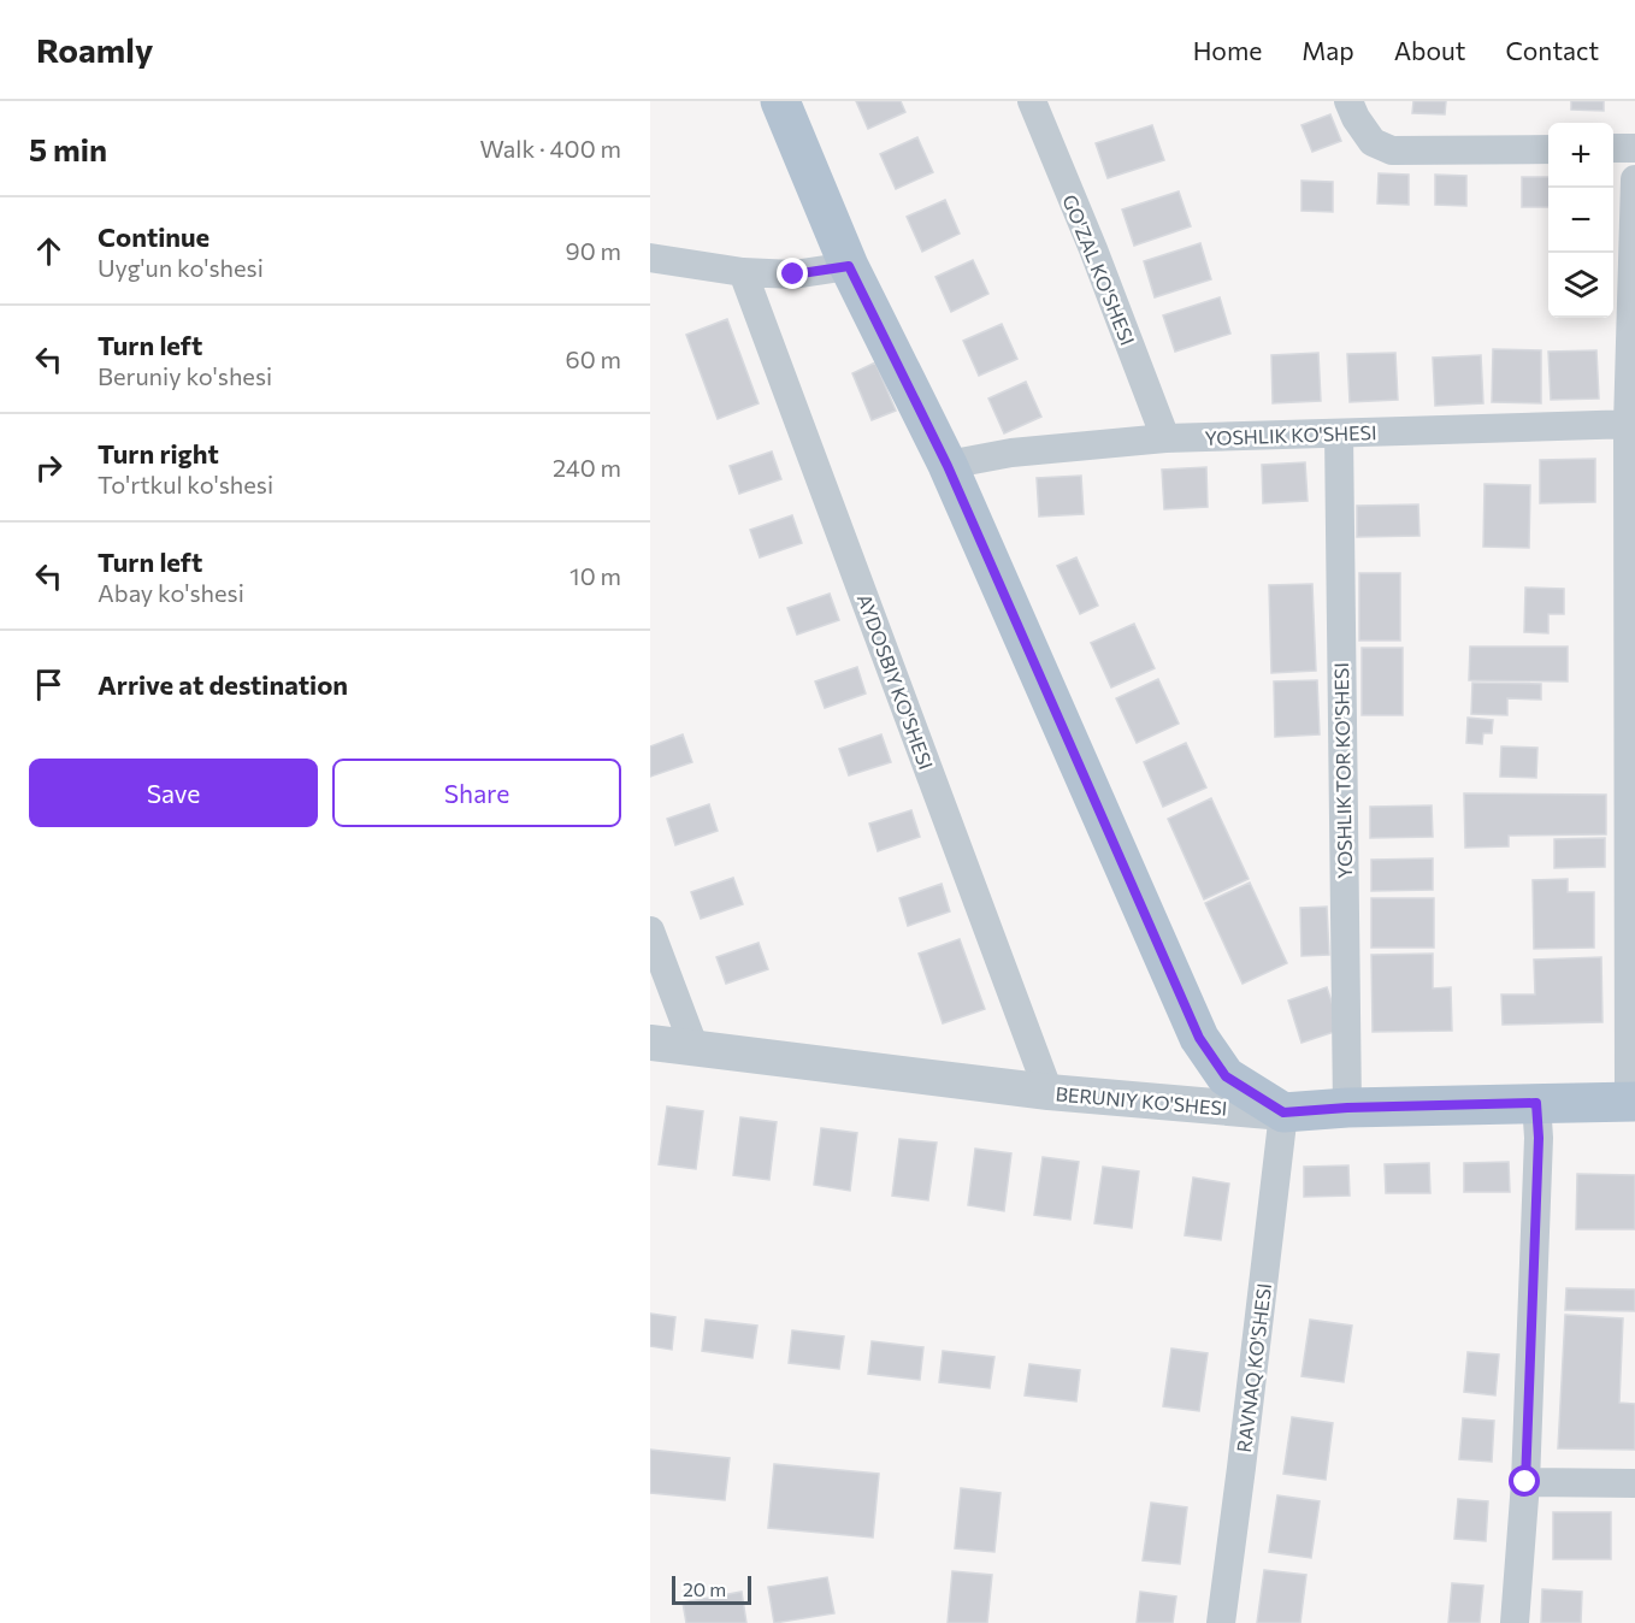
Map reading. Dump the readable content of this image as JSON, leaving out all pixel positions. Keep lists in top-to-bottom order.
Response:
{
  "streets": {
    "main road": ["BERUNIY KO'SHESI"],
    "street": [
      "GO'ZAL KO'SHESI",
      "YOSHLIK KO'SHESI",
      "AYDOSBIY KO'SHESI",
      "YOSHLIK TOR KO'SHESI",
      "RAVNAQ KO'SHESI"
    ]
  },
  "crossings": [
    ["GO'ZAL KO'SHESI", "YOSHLIK KO'SHESI"],
    ["YOSHLIK KO'SHESI", "YOSHLIK TOR KO'SHESI"],
    ["AYDOSBIY KO'SHESI", "BERUNIY KO'SHESI"],
    ["YOSHLIK TOR KO'SHESI", "BERUNIY KO'SHESI"],
    ["BERUNIY KO'SHESI", "RAVNAQ KO'SHESI"]
  ],
  "scale_bar": "20 m",
  "page": {
    "header": "Roamly",
    "nav": [
      "Home",
      "Map",
      "About",
      "Contact"
    ],
    "heading": ["5 min", "Walk · 400 m"],
    "map_buttons": ["+", "−"],
    "list": [
      ["Continue", "Uyg'un ko'shesi", "90 m"],
      ["Turn left", "Beruniy ko'shesi", "60 m"],
      ["Turn right", "To'rtkul ko'shesi", "240 m"],
      ["Turn left", "Abay ko'shesi", "10 m"],
      "Arrive at destination"
    ],
    "buttons": ["Save", "Share"],
    "scale": "20 m"
  }
}
